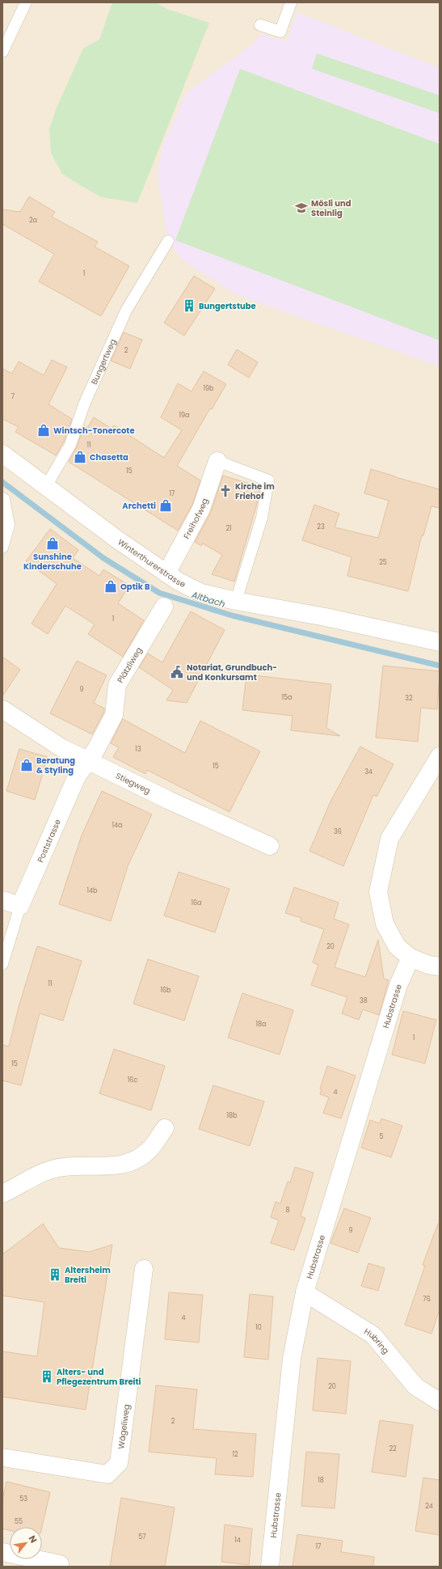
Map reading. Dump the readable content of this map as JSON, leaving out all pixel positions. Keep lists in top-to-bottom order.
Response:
{
  "streets": {
    "street": [
      "Freihofweg",
      "Winterthurerstrasse",
      "Plätzliweg",
      "Stiegweg",
      "Poststrasse",
      "Hubstrasse",
      "Hubring",
      "Wägeliweg"
    ],
    "lane": ["Bungertweg"]
  },
  "crossings": [
    ["Bungertweg", "Winterthurerstrasse"],
    ["Freihofweg", "Winterthurerstrasse"],
    ["Plätzliweg", "Stiegweg"],
    ["Plätzliweg", "Poststrasse"],
    ["Stiegweg", "Poststrasse"],
    ["Hubstrasse", "Hubring"]
  ],
  "water": ["Altbach"],
  "places": {
    "school or university": ["Mösli und Steinlig"],
    "building": ["Bungertstube", "Altersheim Breiti", "Alters- und Pflegezentrum Breiti"],
    "shop": [
      "Wintsch-Tonercote",
      "Chasetta",
      "Archetti",
      "Sunshine Kinderschuhe",
      "Optik B",
      "Beratung & Styling"
    ],
    "church": ["Kirche im Friehof"],
    "public building": ["Notariat, Grundbuch- und Konkursamt"]
  },
  "house_numbers": [
    "2a",
    "1",
    "2",
    "19b",
    "7",
    "19a",
    "11",
    "15",
    "17",
    "23",
    "21",
    "25",
    "1",
    "9",
    "15a",
    "32",
    "13",
    "15",
    "34",
    "14a",
    "36",
    "14b",
    "16a",
    "20",
    "11",
    "16b",
    "38",
    "18a",
    "1",
    "15",
    "16c",
    "4",
    "18b",
    "5",
    "8",
    "9",
    "76",
    "4",
    "10",
    "20",
    "2",
    "22",
    "12",
    "18",
    "53",
    "24",
    "55",
    "57",
    "14",
    "17"
  ],
  "north": "top right"
}
